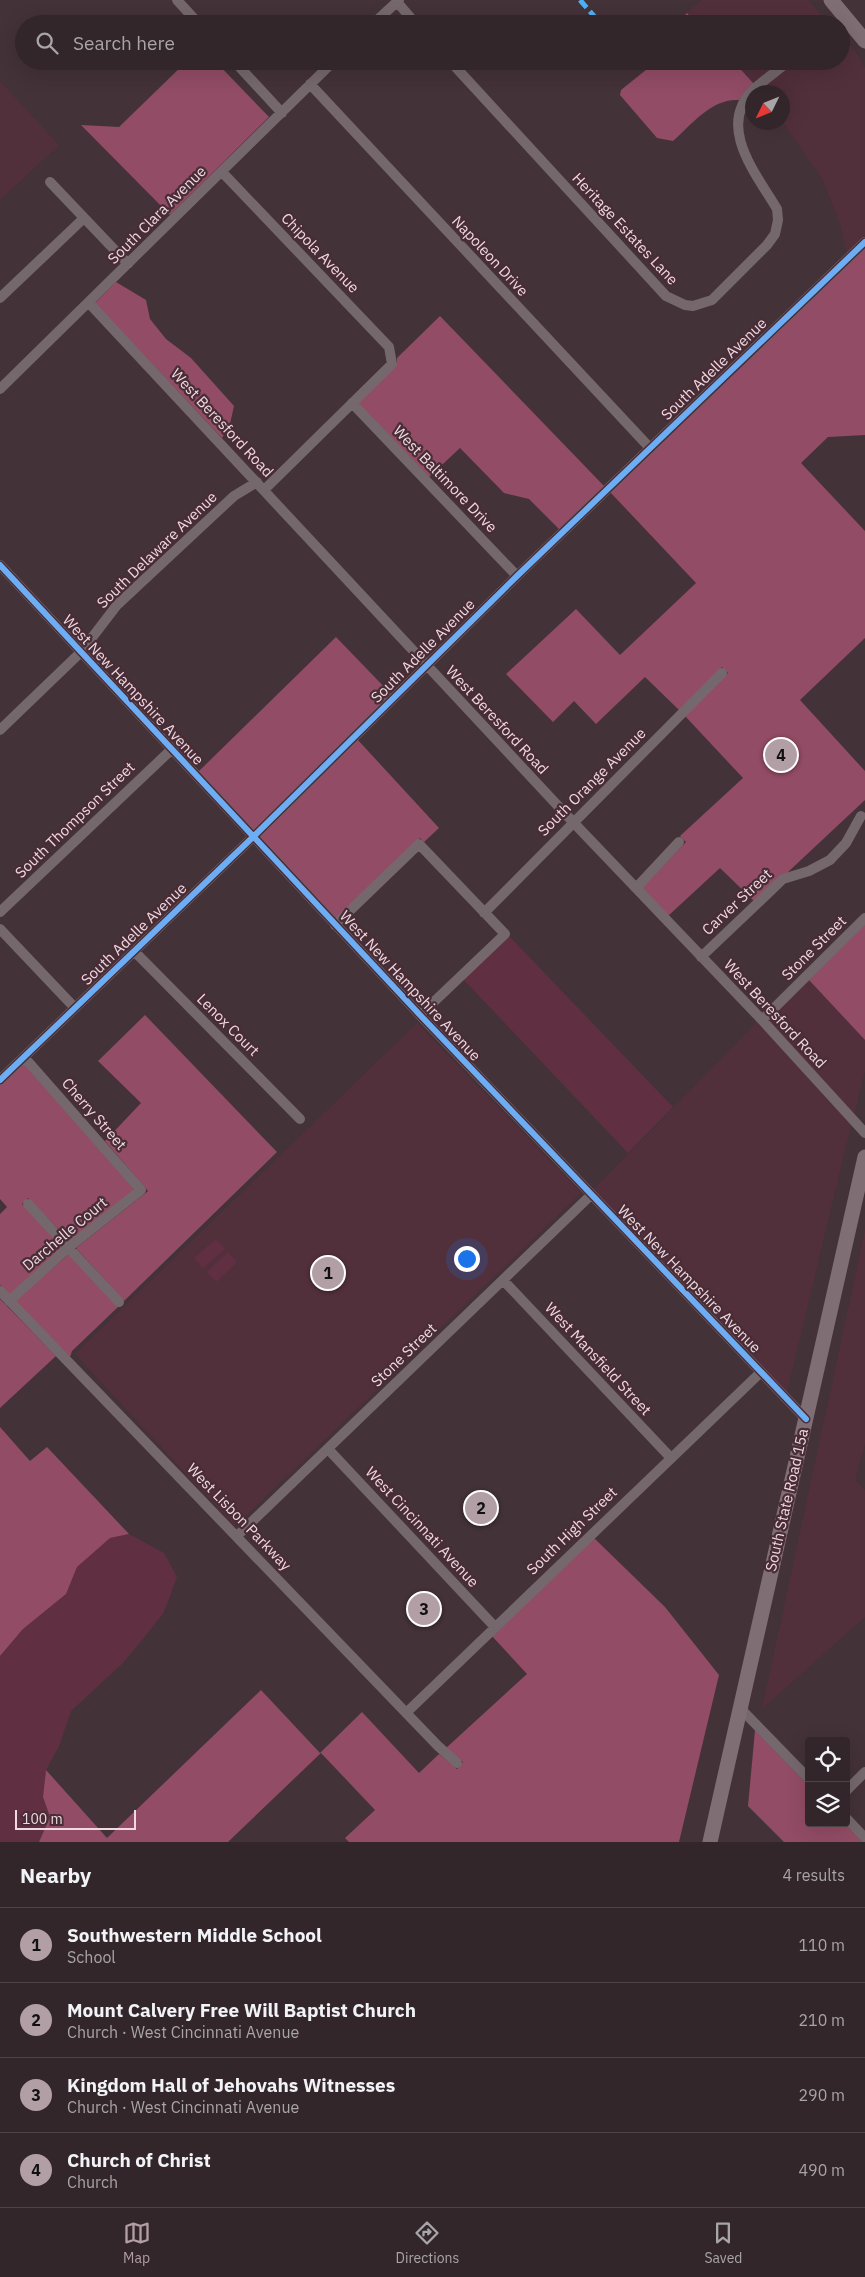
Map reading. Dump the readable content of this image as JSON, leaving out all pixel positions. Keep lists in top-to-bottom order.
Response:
{
  "streets": {
    "highway": ["South State Road 15a"],
    "street": [
      "South Clara Avenue",
      "Heritage Estates Lane",
      "Chipola Avenue",
      "Napoleon Drive",
      "South Adelle Avenue",
      "West Beresford Road",
      "West Baltimore Drive",
      "South Delaware Avenue",
      "West New Hampshire Avenue",
      "South Orange Avenue",
      "South Thompson Street",
      "Carver Street",
      "Stone Street",
      "Lenox Court",
      "Cherry Street",
      "Darchelle Court",
      "West Mansfield Street",
      "West Lisbon Parkway",
      "West Cincinnati Avenue",
      "South High Street"
    ]
  },
  "crossings": [
    ["South Clara Avenue", "Chipola Avenue"],
    ["South Clara Avenue", "Napoleon Drive"],
    ["South Clara Avenue", "West Beresford Road"],
    ["Chipola Avenue", "South Delaware Avenue"],
    ["Napoleon Drive", "South Adelle Avenue"],
    ["South Adelle Avenue", "West Beresford Road"],
    ["South Adelle Avenue", "West Baltimore Drive"],
    ["South Adelle Avenue", "West New Hampshire Avenue"],
    ["South Adelle Avenue", "Lenox Court"],
    ["South Adelle Avenue", "Cherry Street"],
    ["West Beresford Road", "South Delaware Avenue"],
    ["West Beresford Road", "South Orange Avenue"],
    ["West Beresford Road", "Carver Street"],
    ["West Beresford Road", "Stone Street"],
    ["West Baltimore Drive", "South Delaware Avenue"],
    ["South Delaware Avenue", "West New Hampshire Avenue"],
    ["West New Hampshire Avenue", "South Thompson Street"],
    ["West New Hampshire Avenue", "Stone Street"],
    ["West New Hampshire Avenue", "South State Road 15a"],
    ["West New Hampshire Avenue", "South High Street"],
    ["Stone Street", "West Mansfield Street"],
    ["Stone Street", "West Lisbon Parkway"],
    ["Stone Street", "West Cincinnati Avenue"],
    ["Cherry Street", "Darchelle Court"],
    ["Darchelle Court", "West Lisbon Parkway"],
    ["West Mansfield Street", "South High Street"],
    ["West Lisbon Parkway", "South High Street"],
    ["West Cincinnati Avenue", "South High Street"]
  ],
  "scale_bar": "100 m",
  "north": "bottom left",
  "page": {
    "search": "Search here",
    "pins": [
      "4",
      "1",
      "2",
      "3"
    ],
    "scale": "100 m",
    "heading": ["Nearby", "4 results"],
    "list": [
      {
        "mark": "1",
        "name": "Southwestern Middle School",
        "note": "School",
        "value": "110 m"
      },
      {
        "mark": "2",
        "name": "Mount Calvery Free Will Baptist Church",
        "note": "Church · West Cincinnati Avenue",
        "value": "210 m"
      },
      {
        "mark": "3",
        "name": "Kingdom Hall of Jehovahs Witnesses",
        "note": "Church · West Cincinnati Avenue",
        "value": "290 m"
      },
      {
        "mark": "4",
        "name": "Church of Christ",
        "note": "Church",
        "value": "490 m"
      }
    ],
    "nav": ["Map", "Directions", "Saved"]
  }
}
